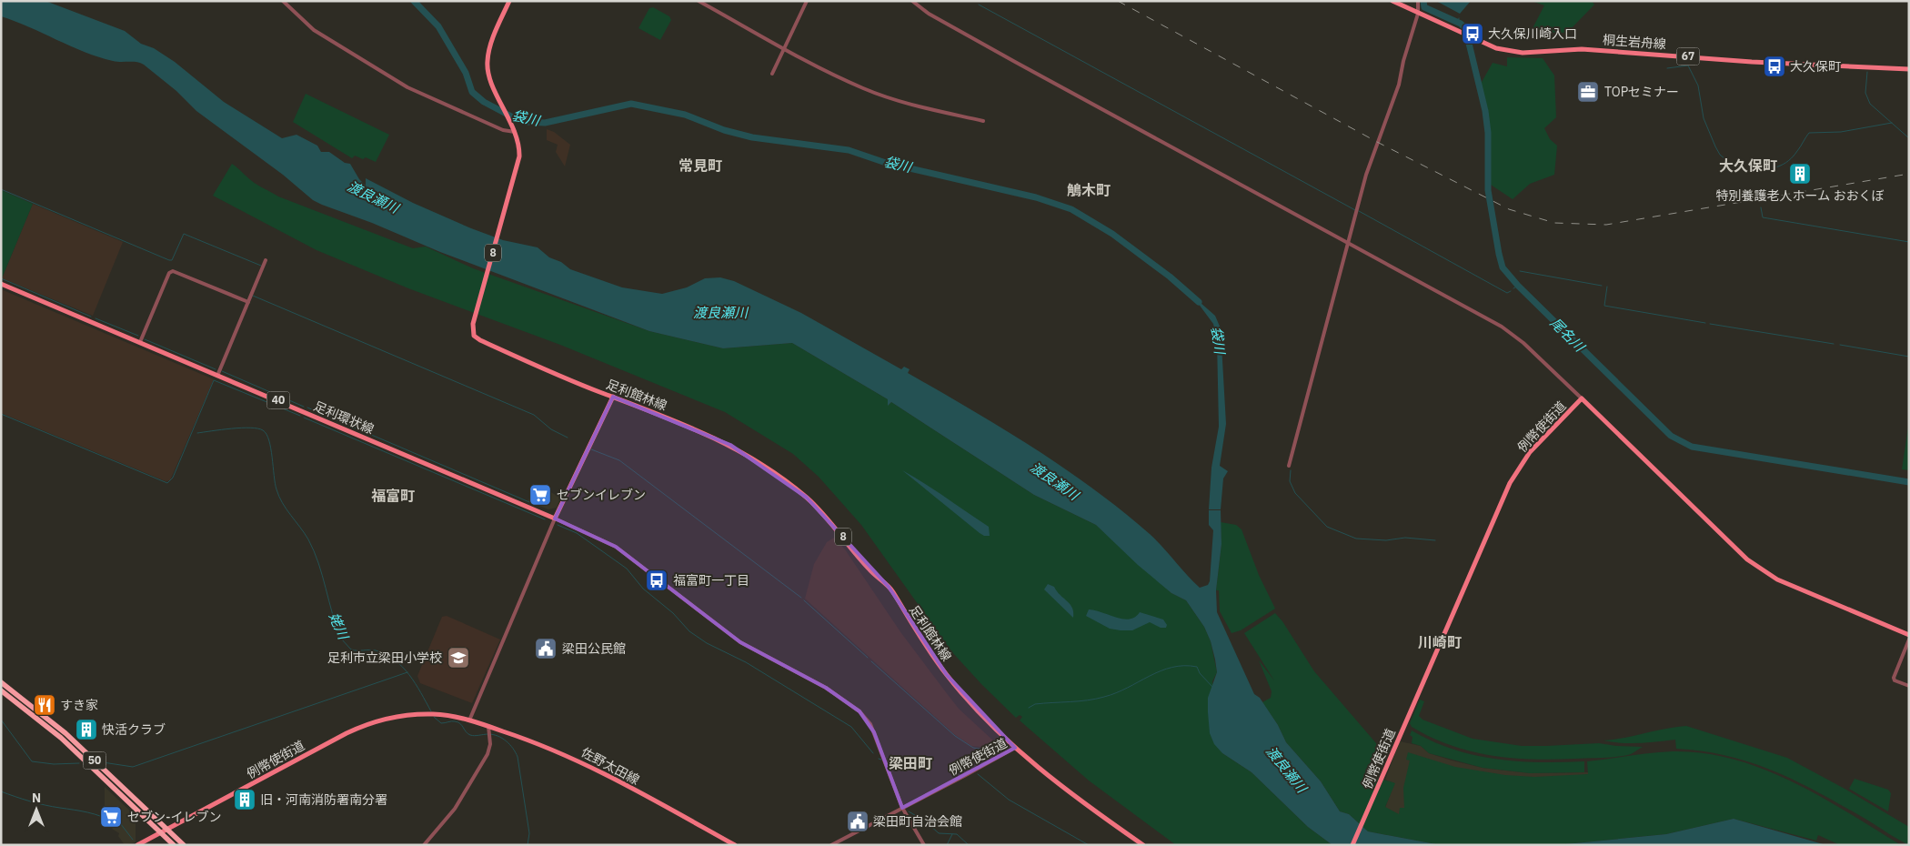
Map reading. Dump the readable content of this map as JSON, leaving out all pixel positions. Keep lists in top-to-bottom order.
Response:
{
  "streets": {
    "highway": ["50"],
    "main road": [
      "桐生岩舟線",
      "67",
      "8",
      "足利館林線",
      "40",
      "足利環状線",
      "例幣使街道",
      "佐野太田線"
    ]
  },
  "crossings": [
    ["桐生岩舟線", "67"],
    ["足利館林線", "例幣使街道"],
    ["例幣使街道", "50"],
    ["例幣使街道", "佐野太田線"]
  ],
  "districts": [
    "常見町",
    "大久保町",
    "鵤木町",
    "福富町",
    "川崎町",
    "梁田町"
  ],
  "water": [
    "袋川",
    "渡良瀬川",
    "尾名川",
    "姥川"
  ],
  "places": {
    "bus stop": ["大久保川崎入口", "大久保町", "福富町一丁目"],
    "office": ["TOPセミナー"],
    "building": ["特別養護老人ホーム おおくぼ", "快活クラブ", "旧・河南消防署南分署"],
    "supermarket": ["セブンイレブン", "セブン-イレブン"],
    "public building": ["梁田公民館", "梁田町自治会館"],
    "school or university": ["足利市立梁田小学校"],
    "restaurant": ["すき家"]
  },
  "north": "top"
}
